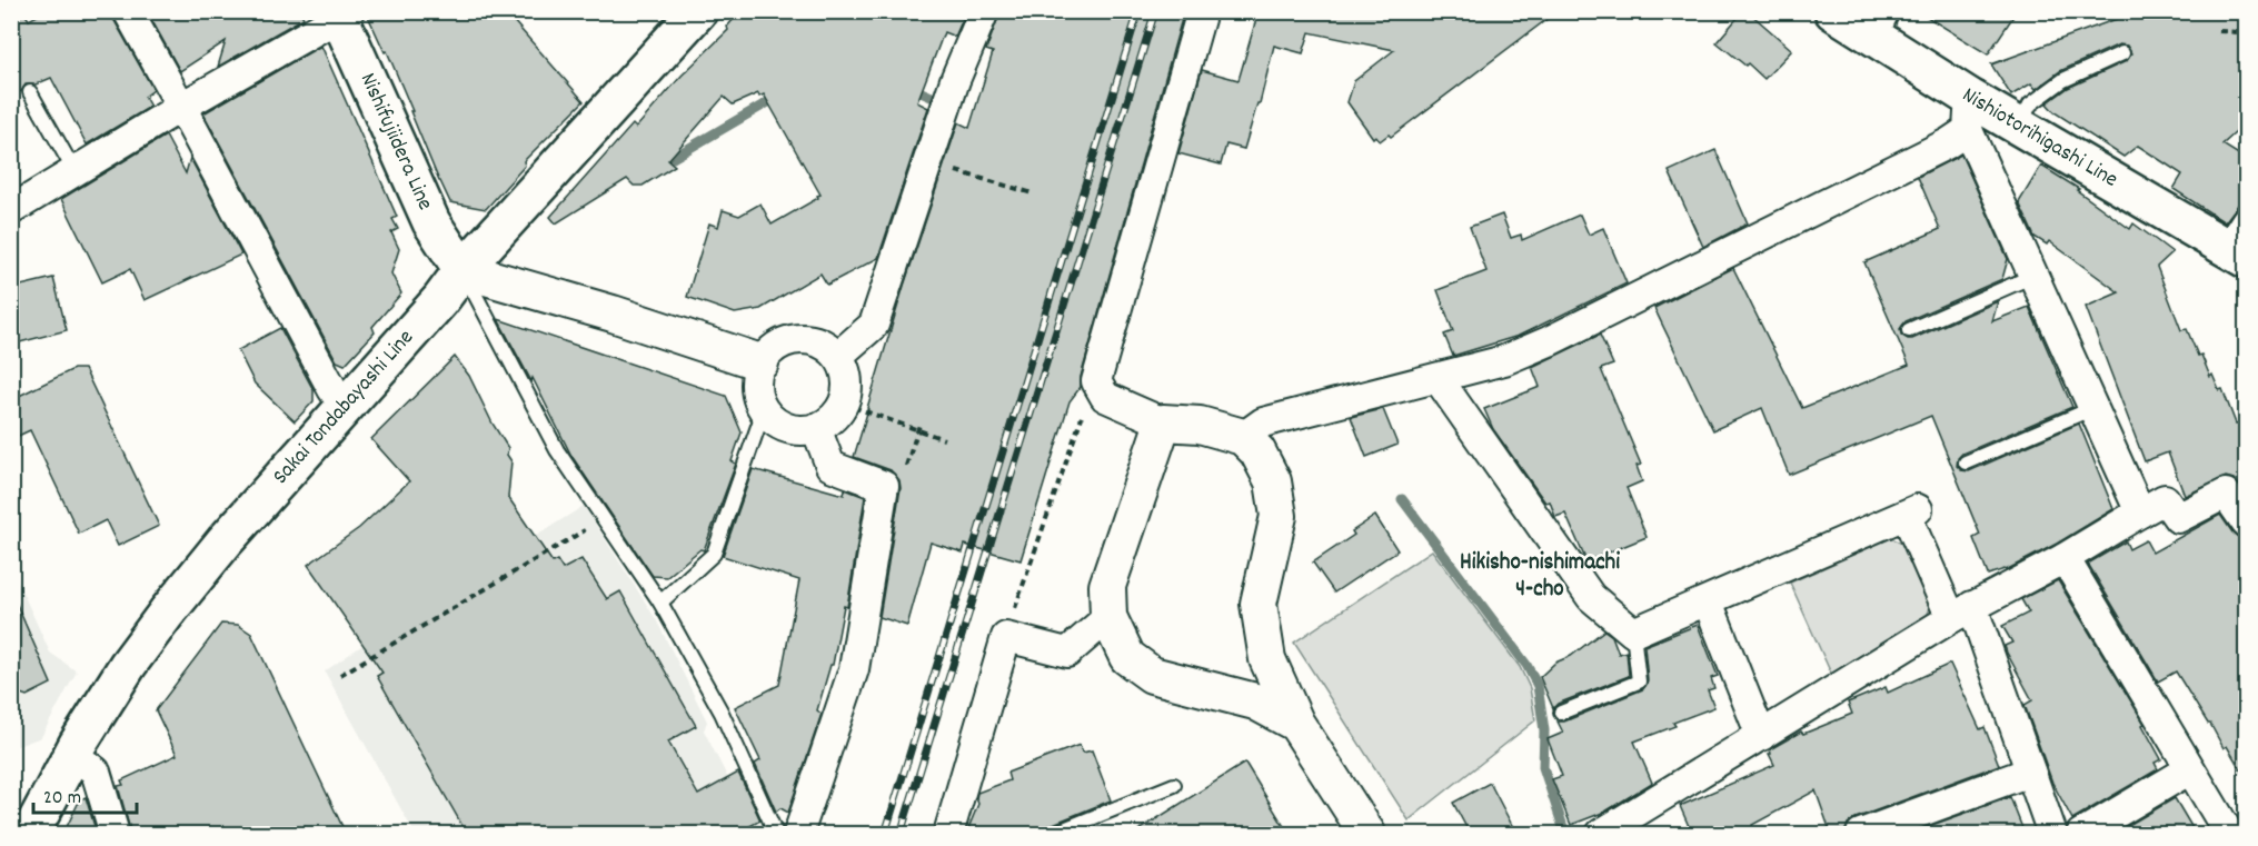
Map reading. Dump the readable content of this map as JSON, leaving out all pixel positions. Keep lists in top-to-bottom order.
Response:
{
  "streets": {
    "main road": ["Nishiotorihigashi Line", "Nishifujiidera Line", "Sakai Tondabayashi Line"]
  },
  "crossings": [
    ["Nishifujiidera Line", "Sakai Tondabayashi Line"]
  ],
  "districts": ["Hikisho-nishimachi 4-cho"],
  "scale_bar": "20 m"
}
